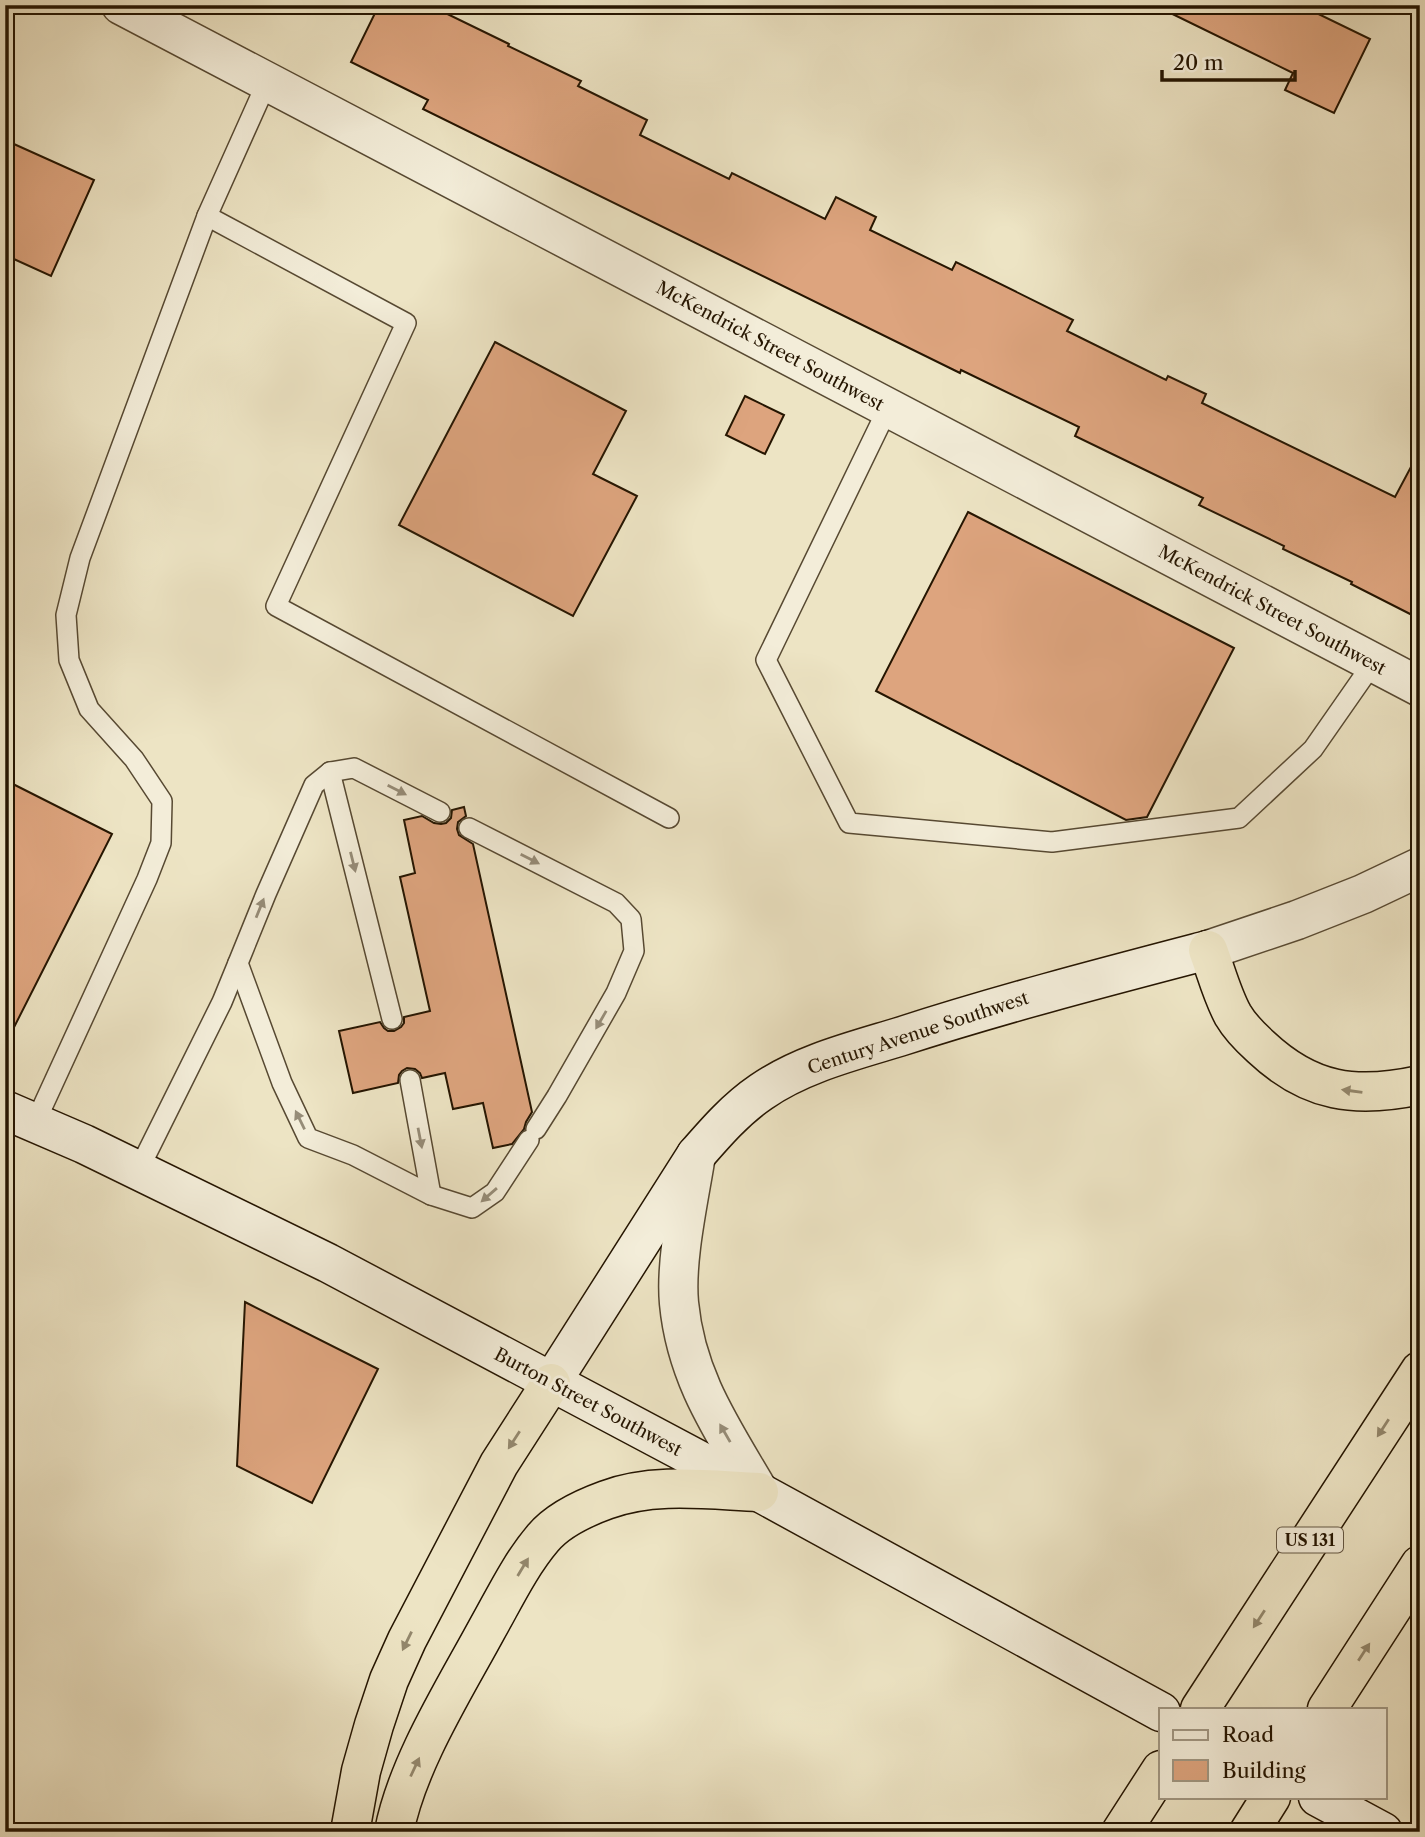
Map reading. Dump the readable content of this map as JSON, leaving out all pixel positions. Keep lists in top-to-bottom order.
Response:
{
  "streets": {
    "highway": ["US 131"],
    "main road": ["McKendrick Street Southwest", "Century Avenue Southwest", "Burton Street Southwest"]
  },
  "crossings": [
    ["Century Avenue Southwest", "Burton Street Southwest"]
  ],
  "legend": ["Road", "Building"],
  "scale_bar": "20 m"
}
